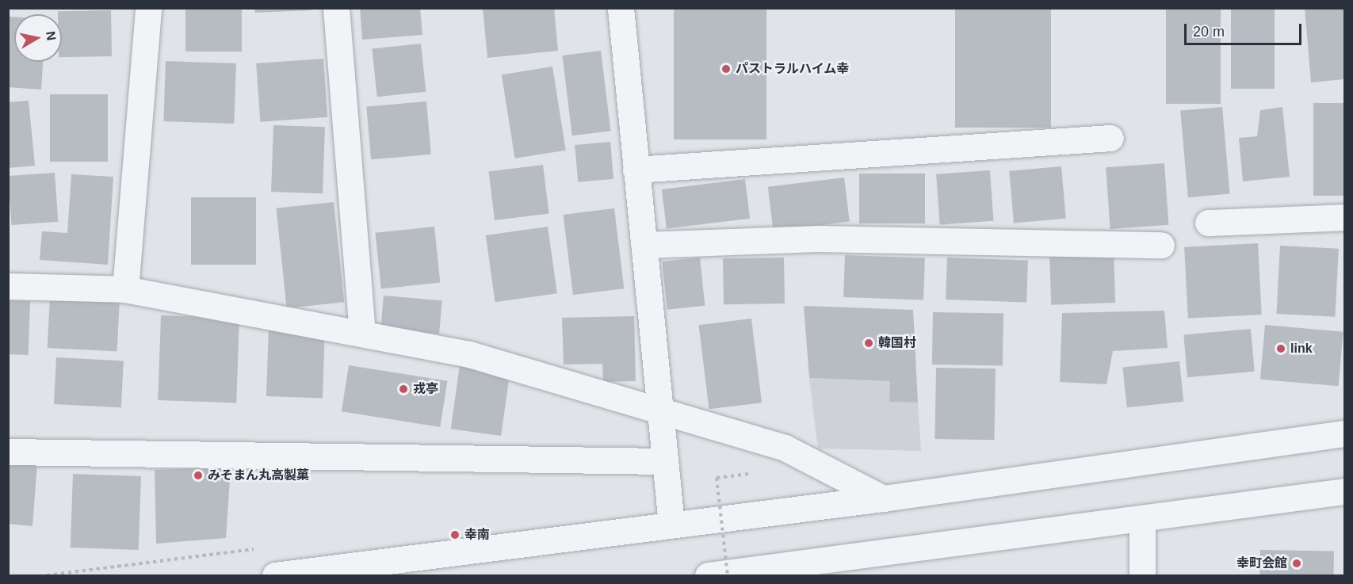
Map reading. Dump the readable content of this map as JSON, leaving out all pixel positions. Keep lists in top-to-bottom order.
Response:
{
  "places": [
    "パストラルハイム幸",
    "韓国村",
    "link",
    "戎亭",
    "みそまん丸高製菓",
    "幸南",
    "幸町会館"
  ],
  "scale_bar": "20 m",
  "north": "right"
}
